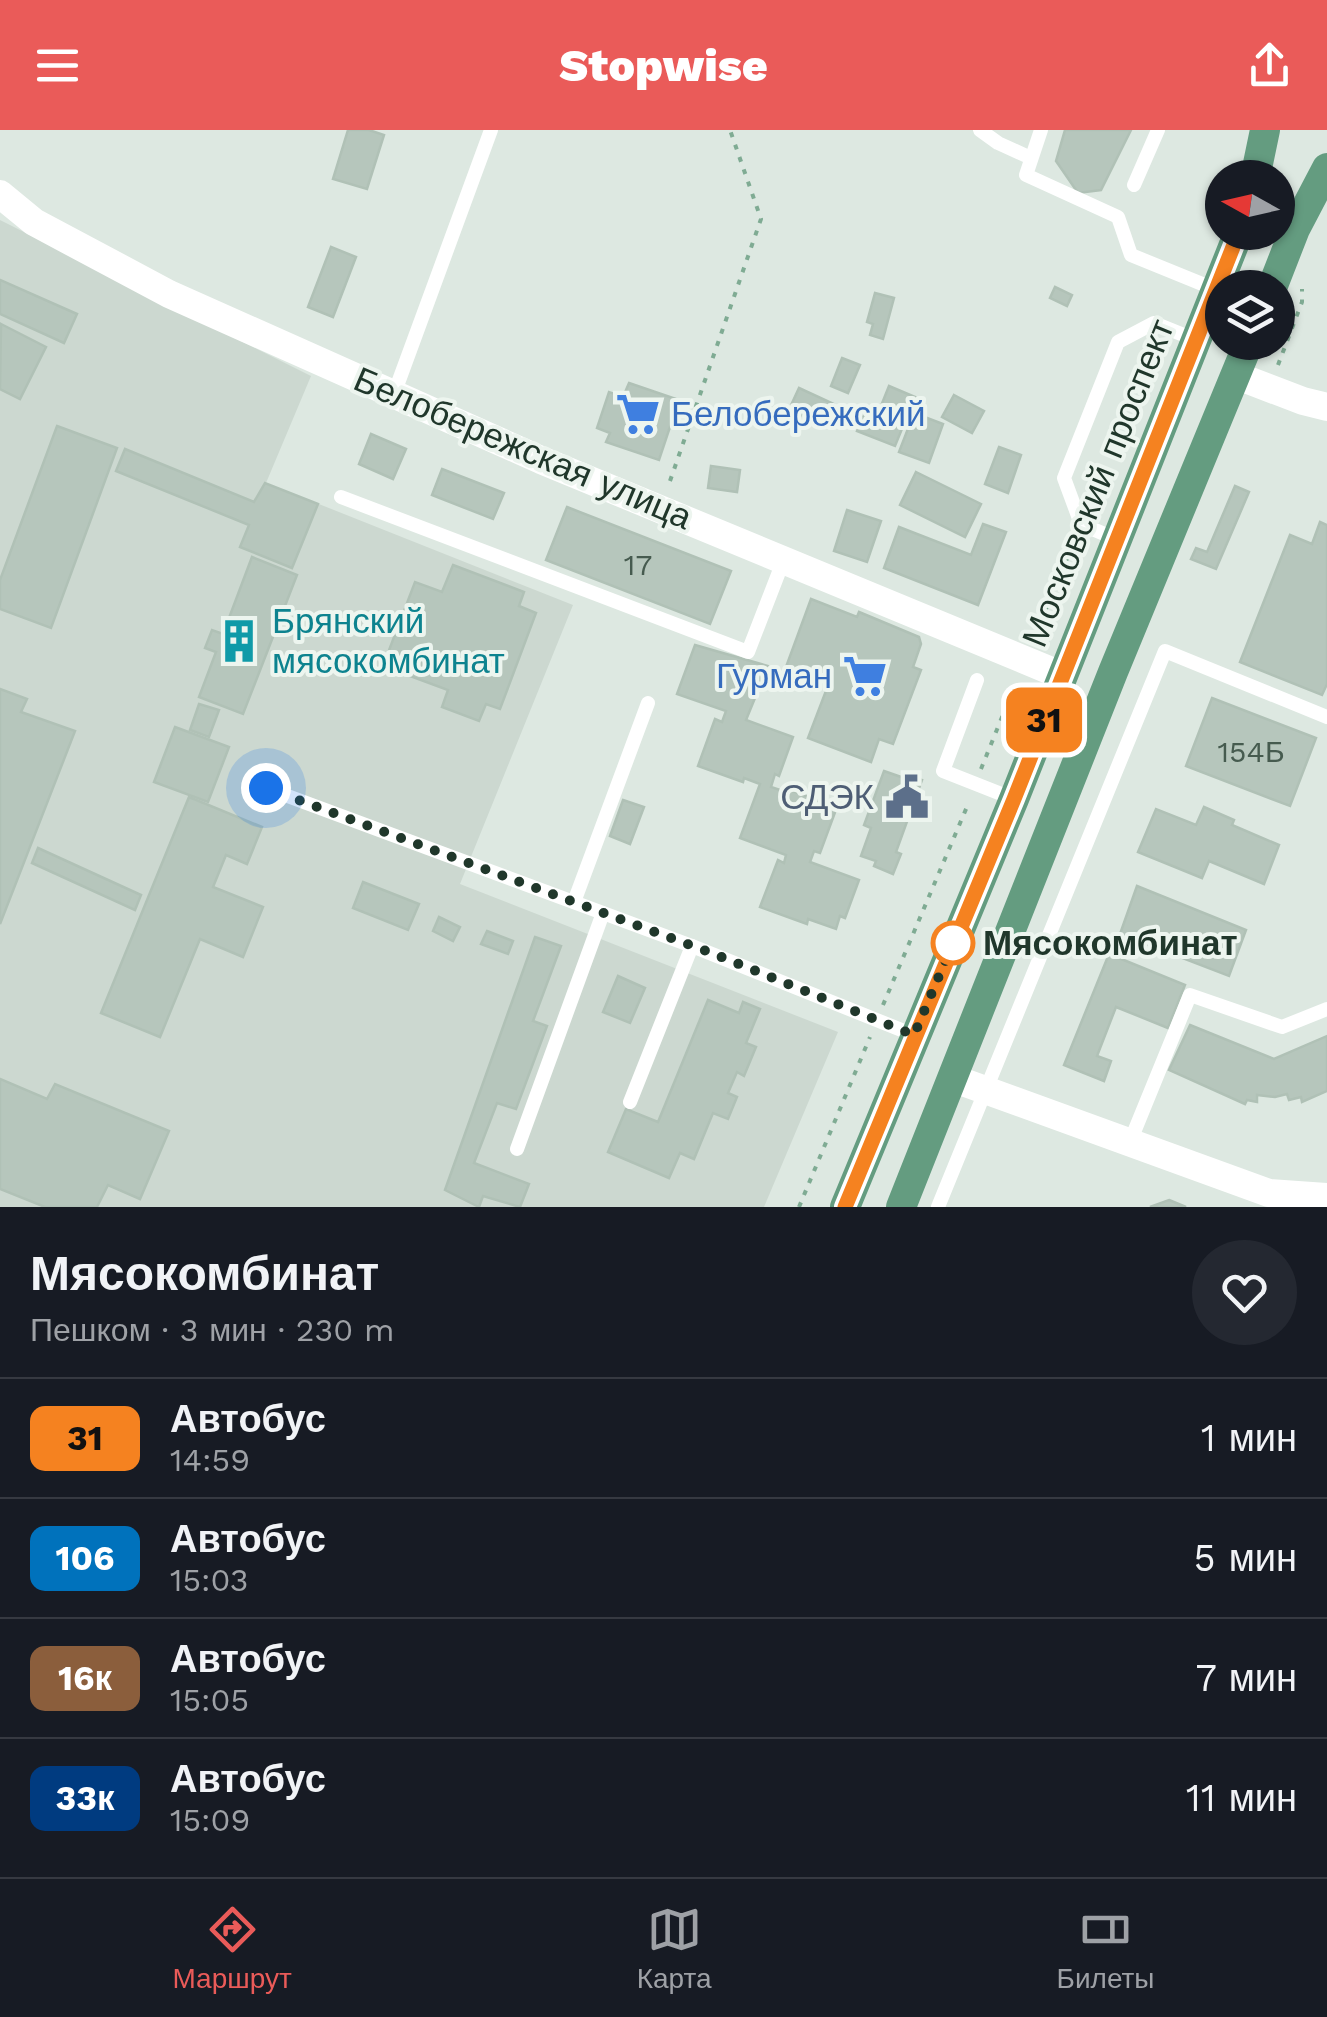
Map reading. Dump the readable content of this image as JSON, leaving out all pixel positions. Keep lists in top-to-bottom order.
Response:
{
  "streets": {
    "main road": ["Московский проспект"],
    "street": ["Белобережская улица"]
  },
  "crossings": [
    ["Белобережская улица", "Московский проспект"]
  ],
  "places": {
    "supermarket": ["Белобережский", "Гурман"],
    "building": ["Брянский мясокомбинат"],
    "public building": ["СДЭК"],
    "other": ["Мясокомбинат"]
  },
  "lines": ["bus line 31"],
  "house_numbers": ["17", "154Б"],
  "north": "left",
  "page": {
    "header": "Stopwise",
    "on_map": "31",
    "heading": ["Мясокомбинат", "Пешком · 3 мин · 230 m"],
    "list": [
      {
        "mark": "31",
        "name": "Автобус",
        "note": "14:59",
        "value": "1 мин"
      },
      {
        "mark": "106",
        "name": "Автобус",
        "note": "15:03",
        "value": "5 мин"
      },
      {
        "mark": "16к",
        "name": "Автобус",
        "note": "15:05",
        "value": "7 мин"
      },
      {
        "mark": "33к",
        "name": "Автобус",
        "note": "15:09",
        "value": "11 мин"
      }
    ],
    "tabs": ["Маршрут", "Карта", "Билеты"]
  }
}
